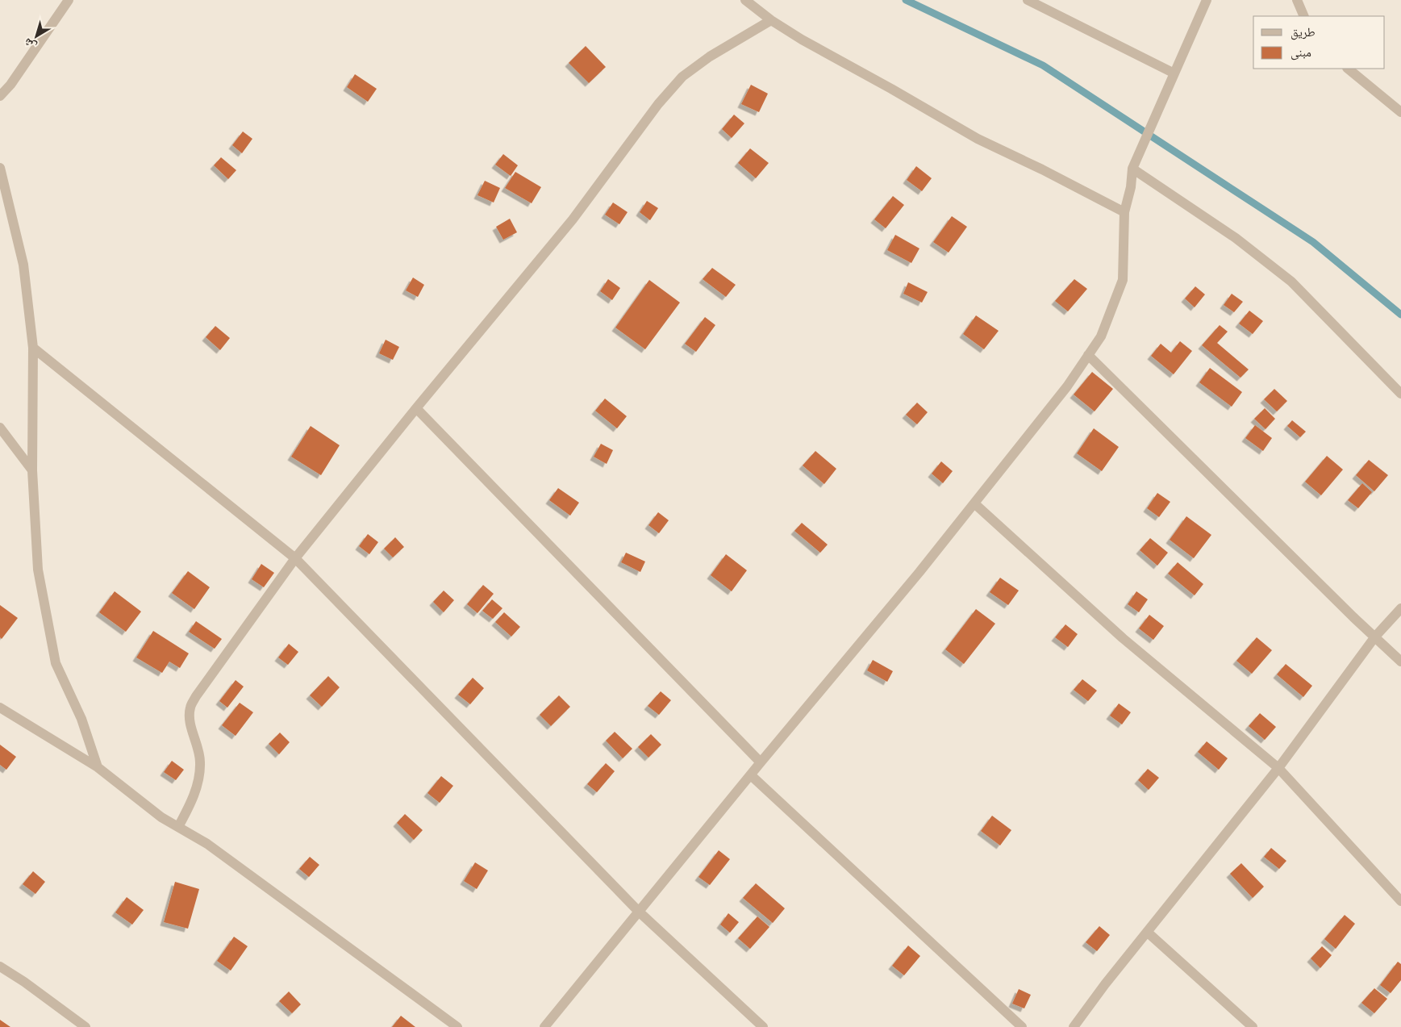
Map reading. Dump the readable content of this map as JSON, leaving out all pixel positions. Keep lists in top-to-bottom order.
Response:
{
  "legend": ["طريق", "مبنى"],
  "north": "bottom left"
}
